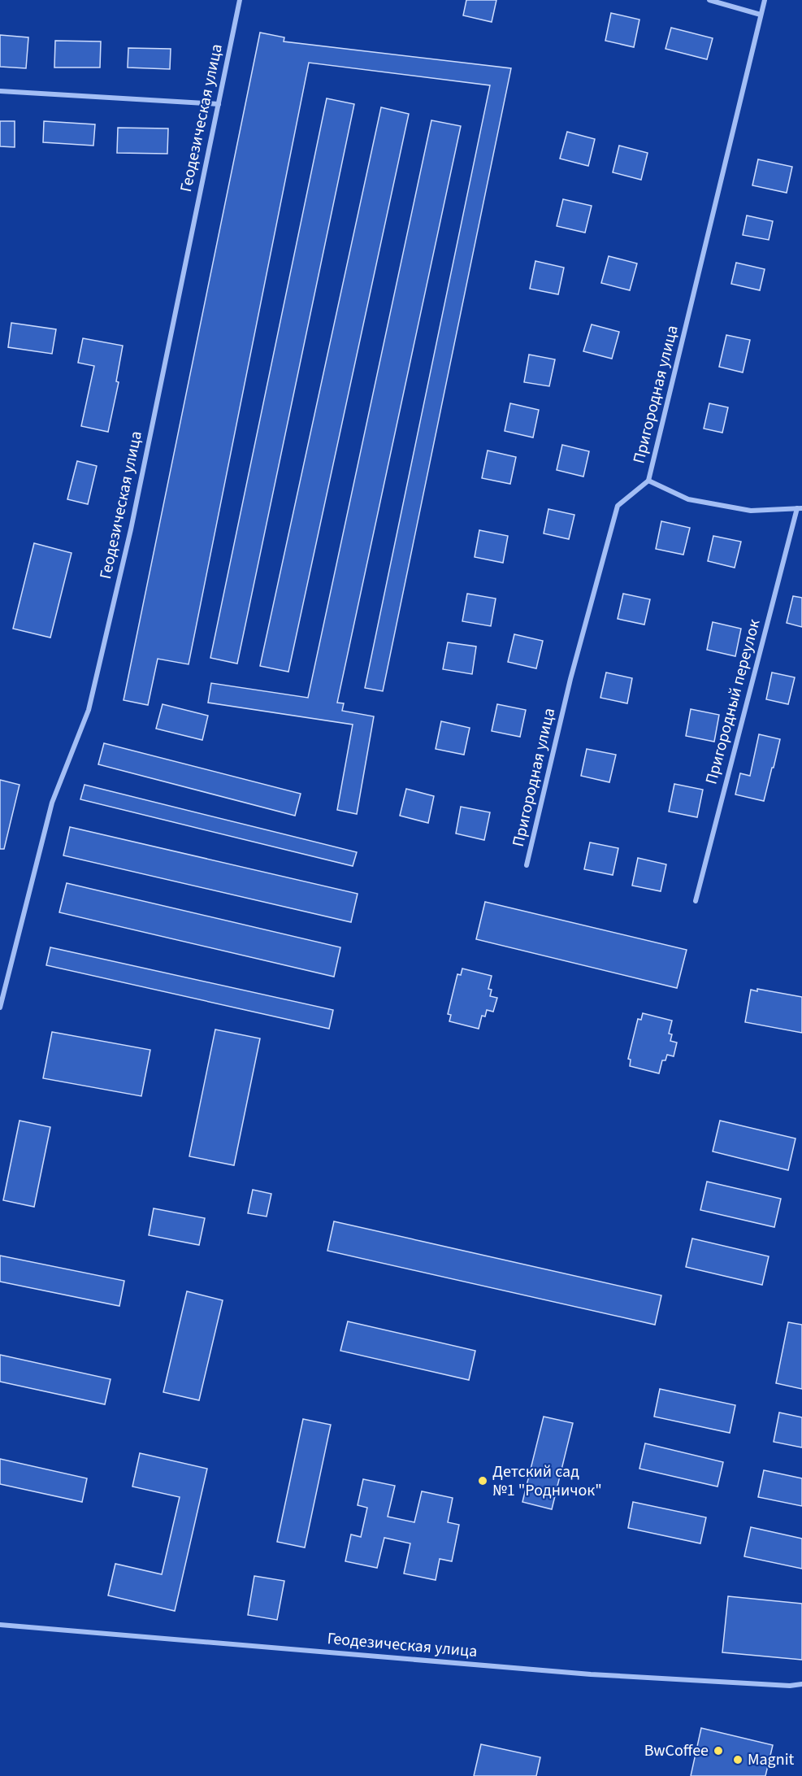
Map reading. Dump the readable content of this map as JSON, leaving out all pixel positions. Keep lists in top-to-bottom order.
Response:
{
  "streets": {
    "street": ["Геодезическая улица", "Пригородная улица", "Пригородный переулок"]
  },
  "places": ["Детский сад №1 \"Родничок\"", "BwCoffee", "Magnit"]
}
